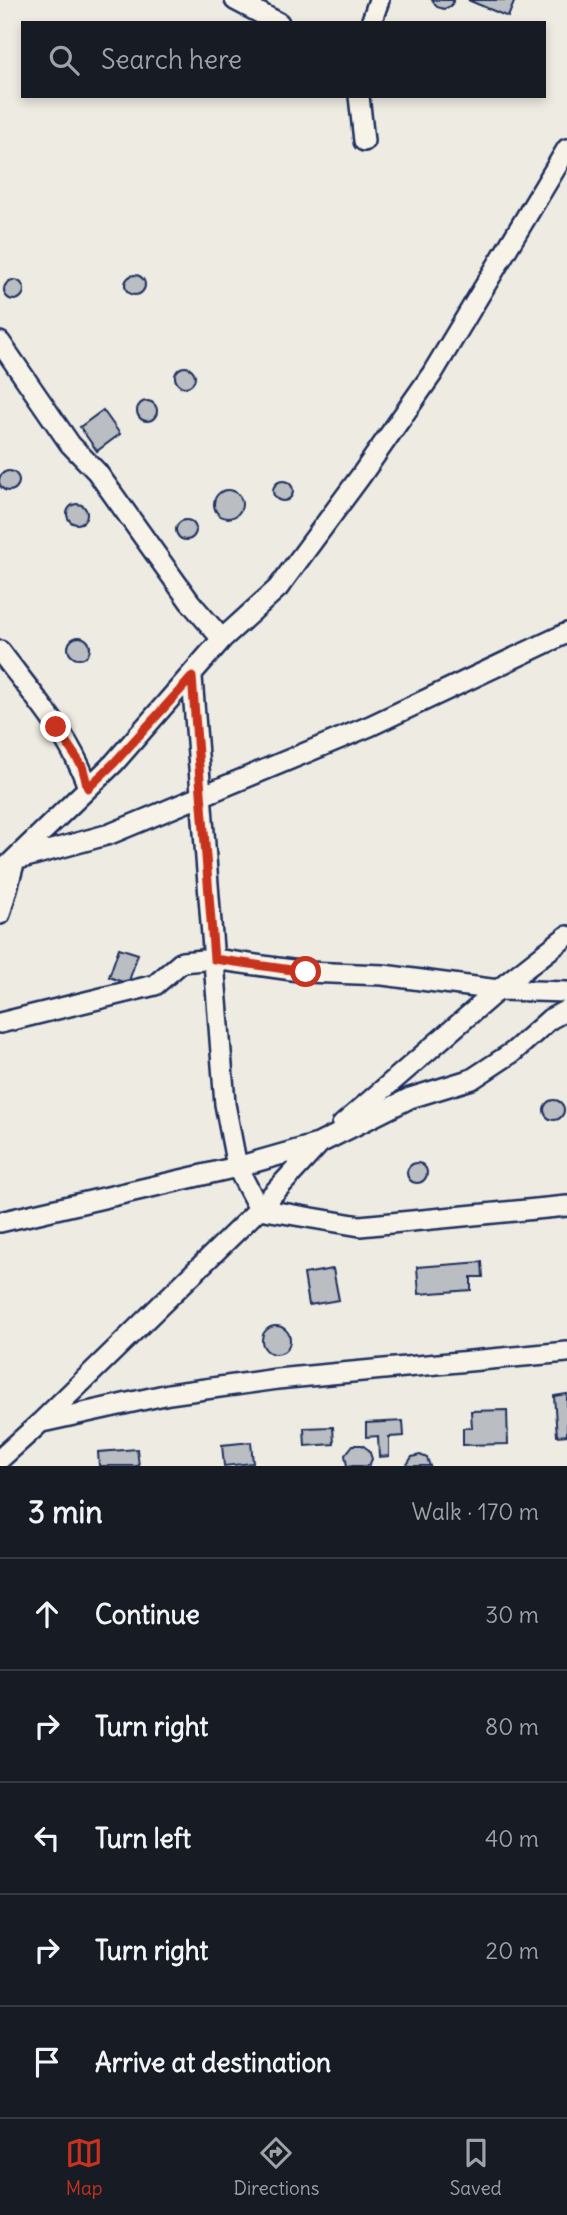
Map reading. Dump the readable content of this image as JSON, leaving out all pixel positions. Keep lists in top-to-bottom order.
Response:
{
  "page": {
    "search": "Search here",
    "heading": ["3 min", "Walk · 170 m"],
    "list": [
      ["Continue", "30 m"],
      ["Turn right", "80 m"],
      ["Turn left", "40 m"],
      ["Turn right", "20 m"],
      "Arrive at destination"
    ],
    "nav": ["Map", "Directions", "Saved"]
  }
}
